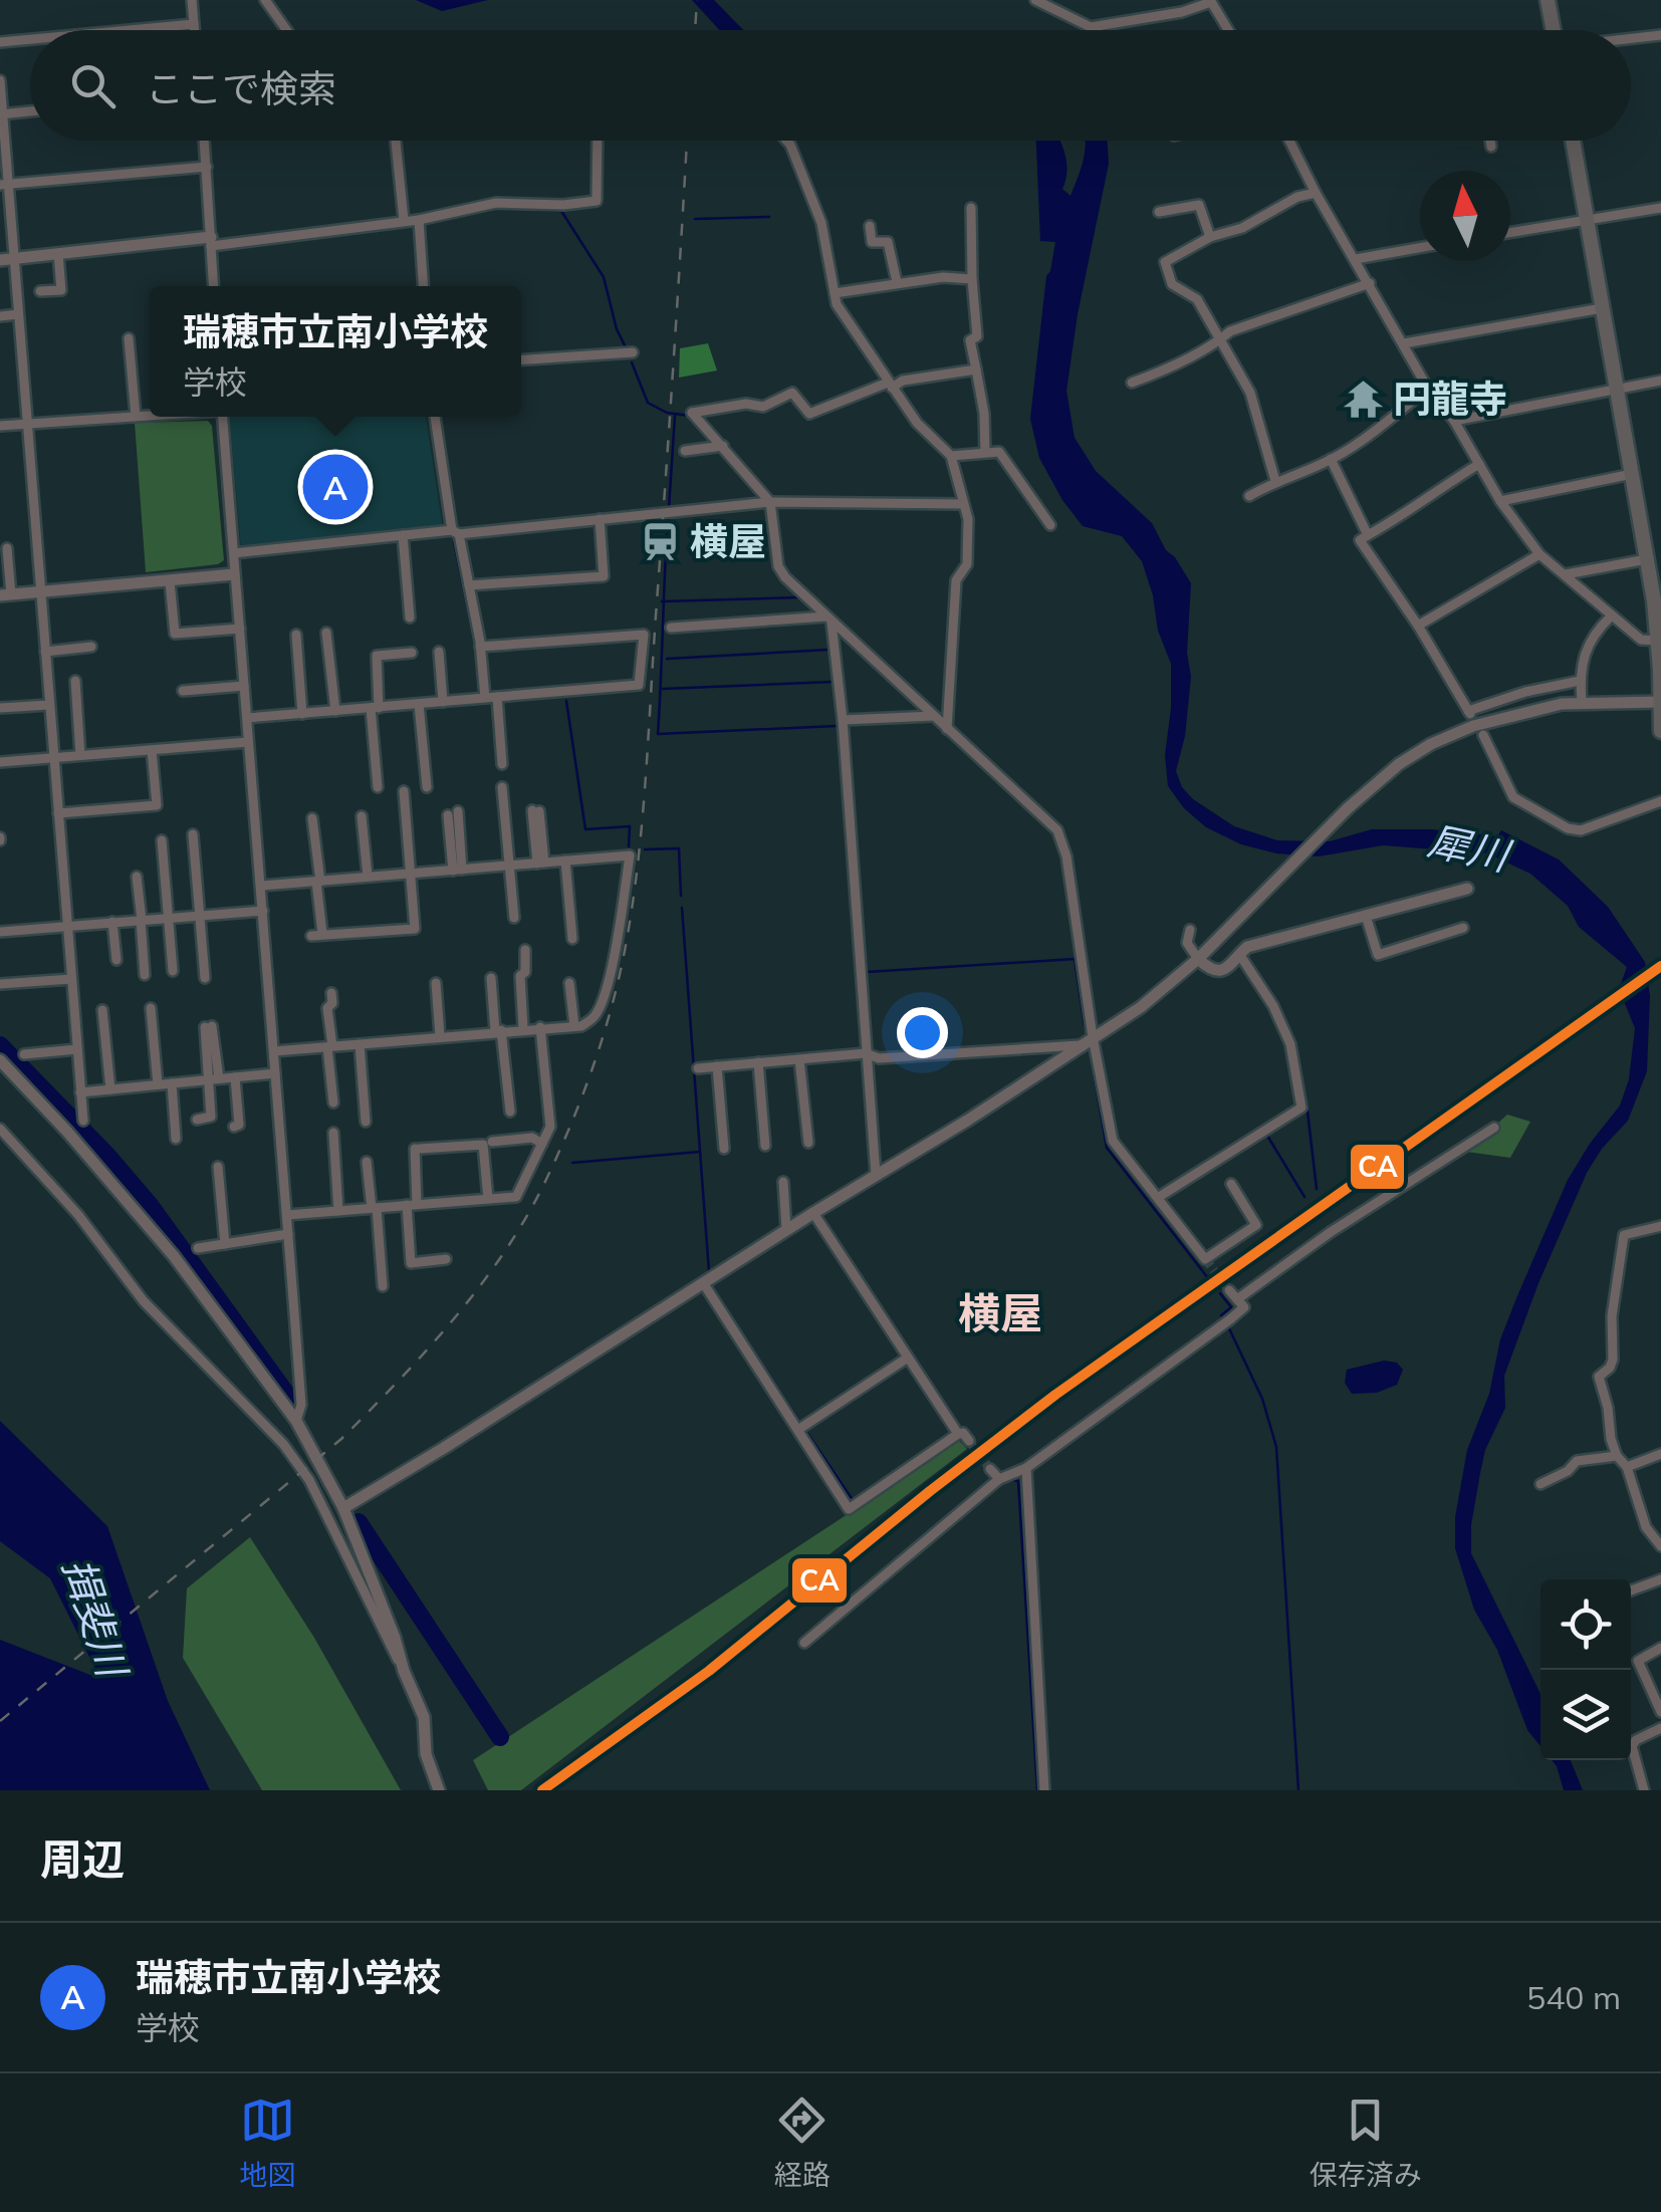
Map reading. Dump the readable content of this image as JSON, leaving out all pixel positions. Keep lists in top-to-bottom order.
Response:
{
  "districts": ["横屋"],
  "water": ["犀川", "揖斐川"],
  "places": {
    "temple": ["円龍寺"],
    "station": ["横屋"]
  },
  "lines": ["transit line CA"],
  "north": "top",
  "page": {
    "search": "ここで検索",
    "popup": ["瑞穂市立南小学校", "学校"],
    "pins": "A",
    "heading": "周辺",
    "list": [
      {
        "mark": "A",
        "name": "瑞穂市立南小学校",
        "note": "学校",
        "value": "540 m"
      }
    ],
    "nav": ["地図", "経路", "保存済み"]
  }
}
